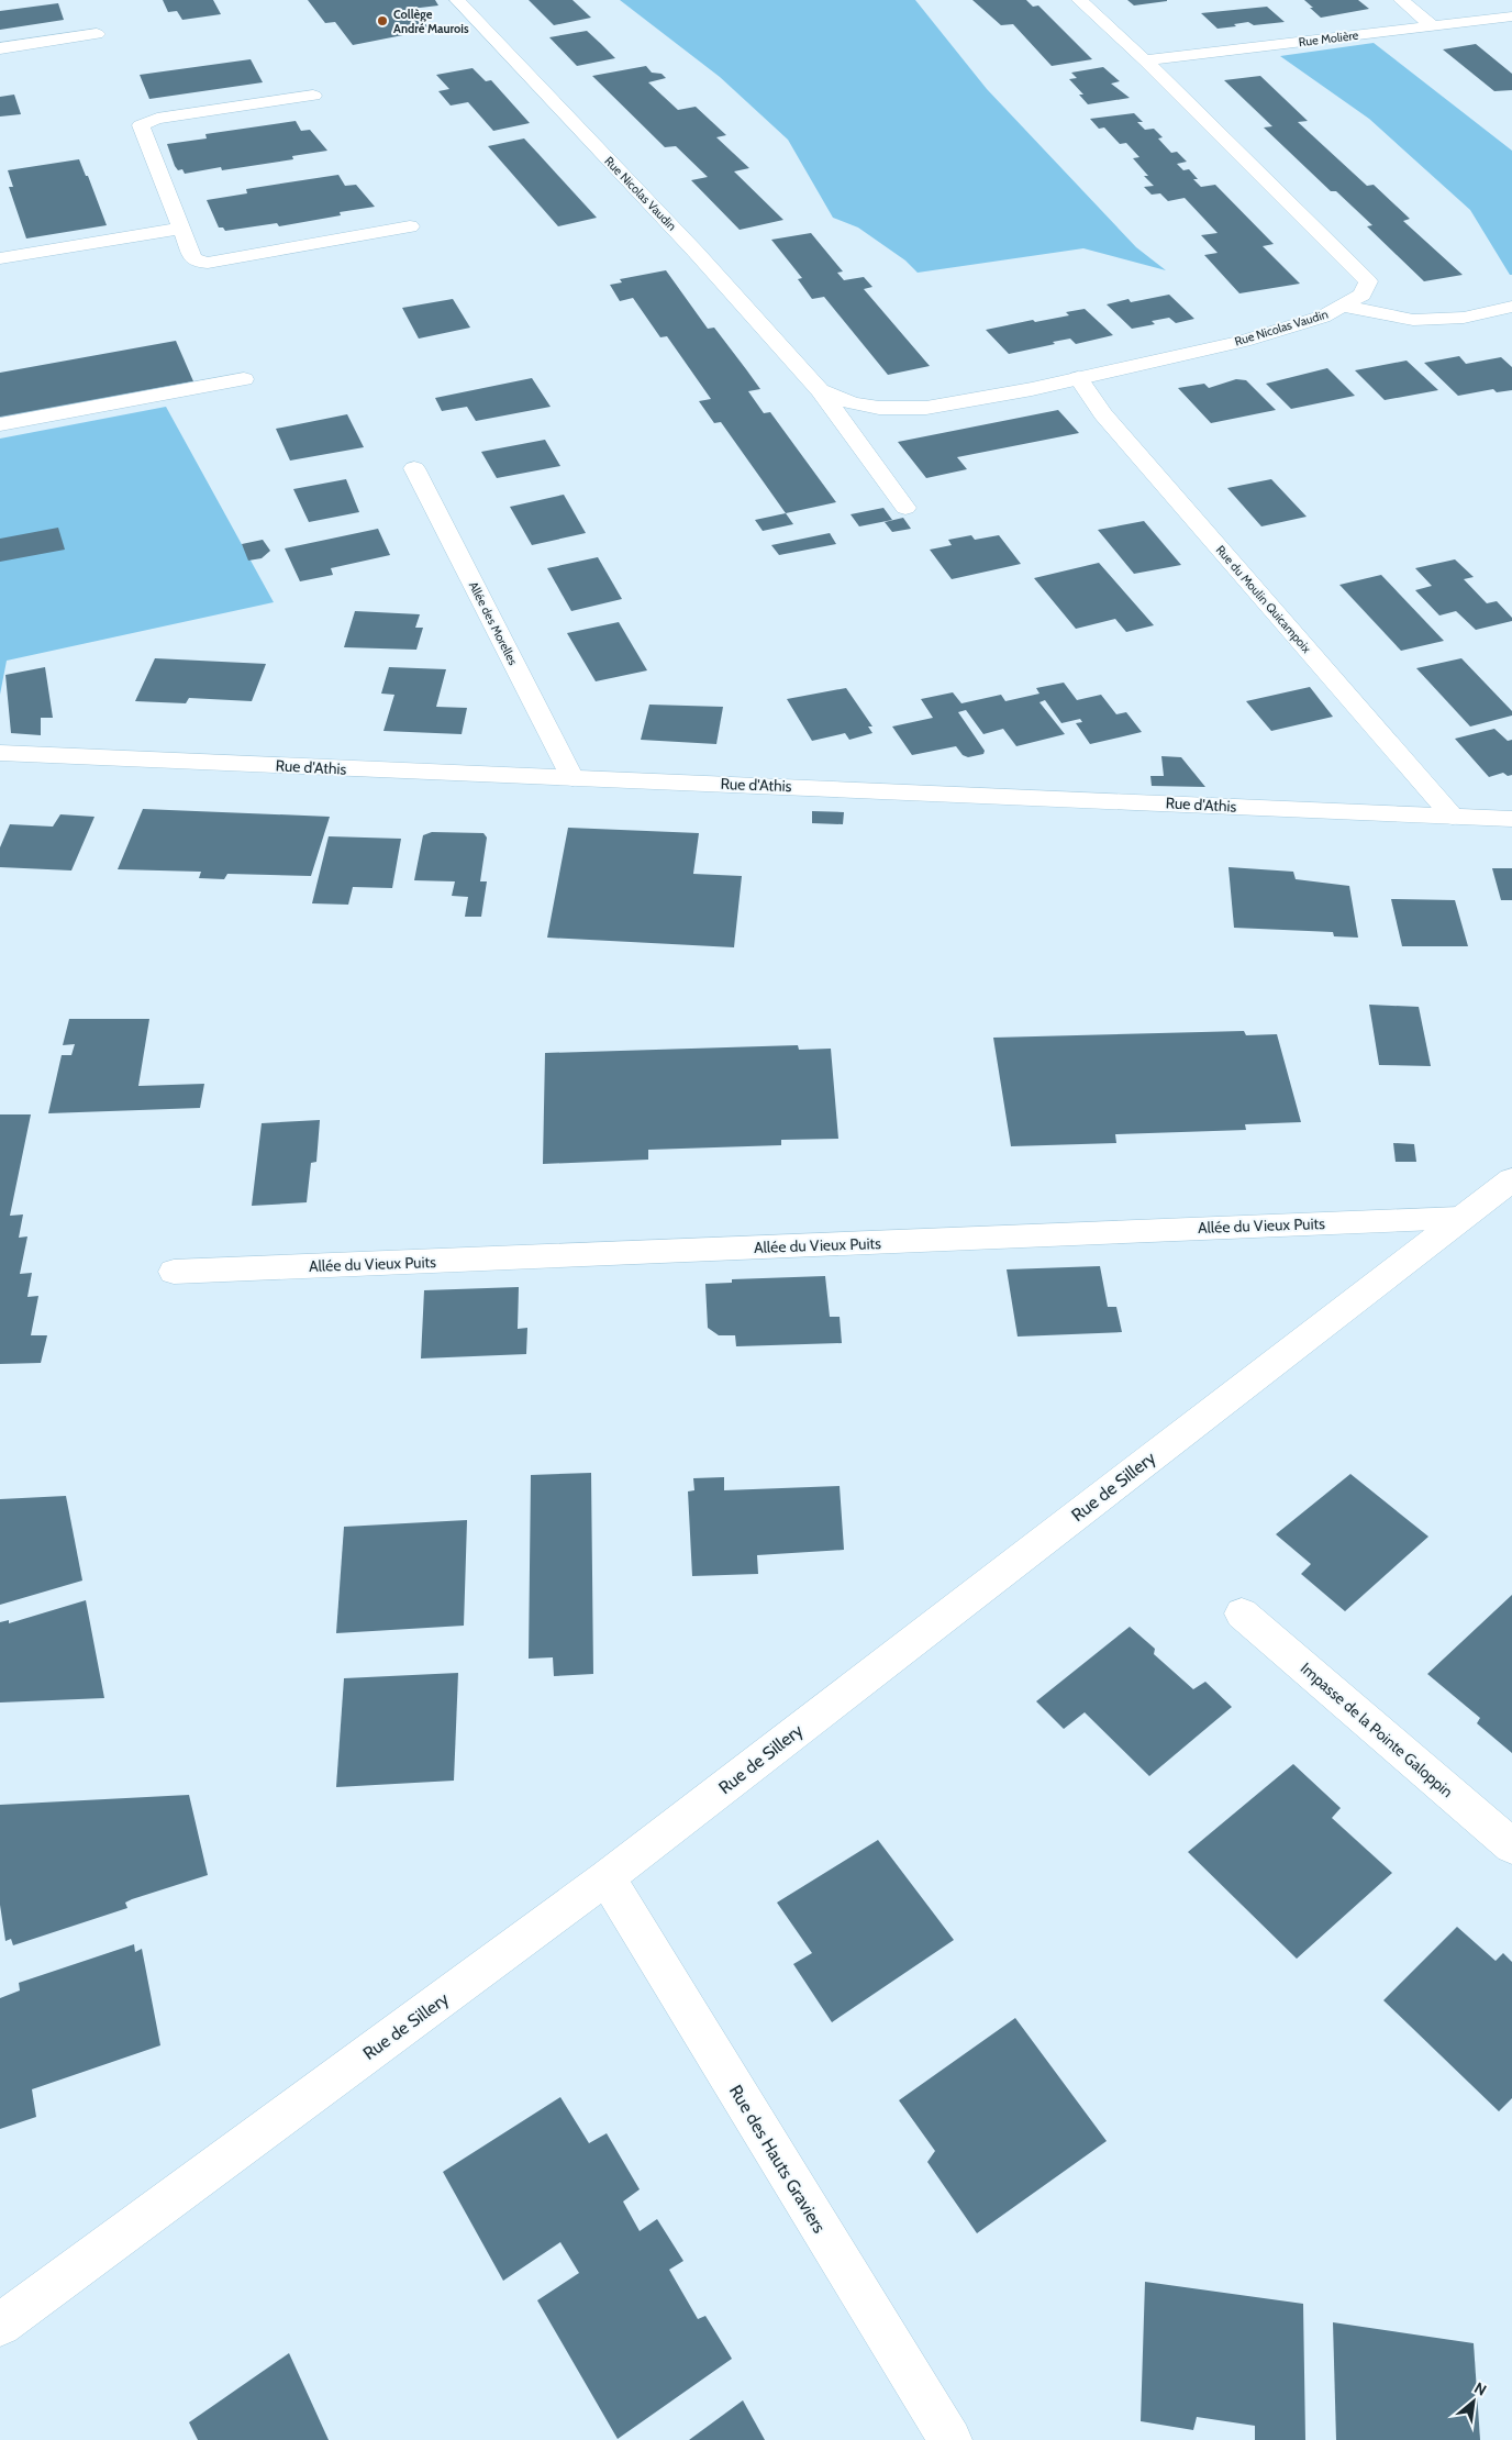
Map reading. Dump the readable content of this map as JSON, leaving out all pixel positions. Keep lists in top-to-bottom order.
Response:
{
  "streets": {
    "street": [
      "Rue Molière",
      "Rue Nicolas Vaudin",
      "Rue du Moulin Quicampoix",
      "Allée des Morelles",
      "Rue d'Athis",
      "Allée du Vieux Puits",
      "Rue de Sillery",
      "Impasse de la Pointe Galoppin",
      "Rue des Hauts Graviers"
    ]
  },
  "crossings": [
    ["Rue Molière", "Rue Nicolas Vaudin"],
    ["Rue Nicolas Vaudin", "Rue du Moulin Quicampoix"],
    ["Rue du Moulin Quicampoix", "Rue d'Athis"],
    ["Allée des Morelles", "Rue d'Athis"],
    ["Allée du Vieux Puits", "Rue de Sillery"],
    ["Rue de Sillery", "Rue des Hauts Graviers"]
  ],
  "places": ["Collège André Maurois"],
  "north": "top right"
}
